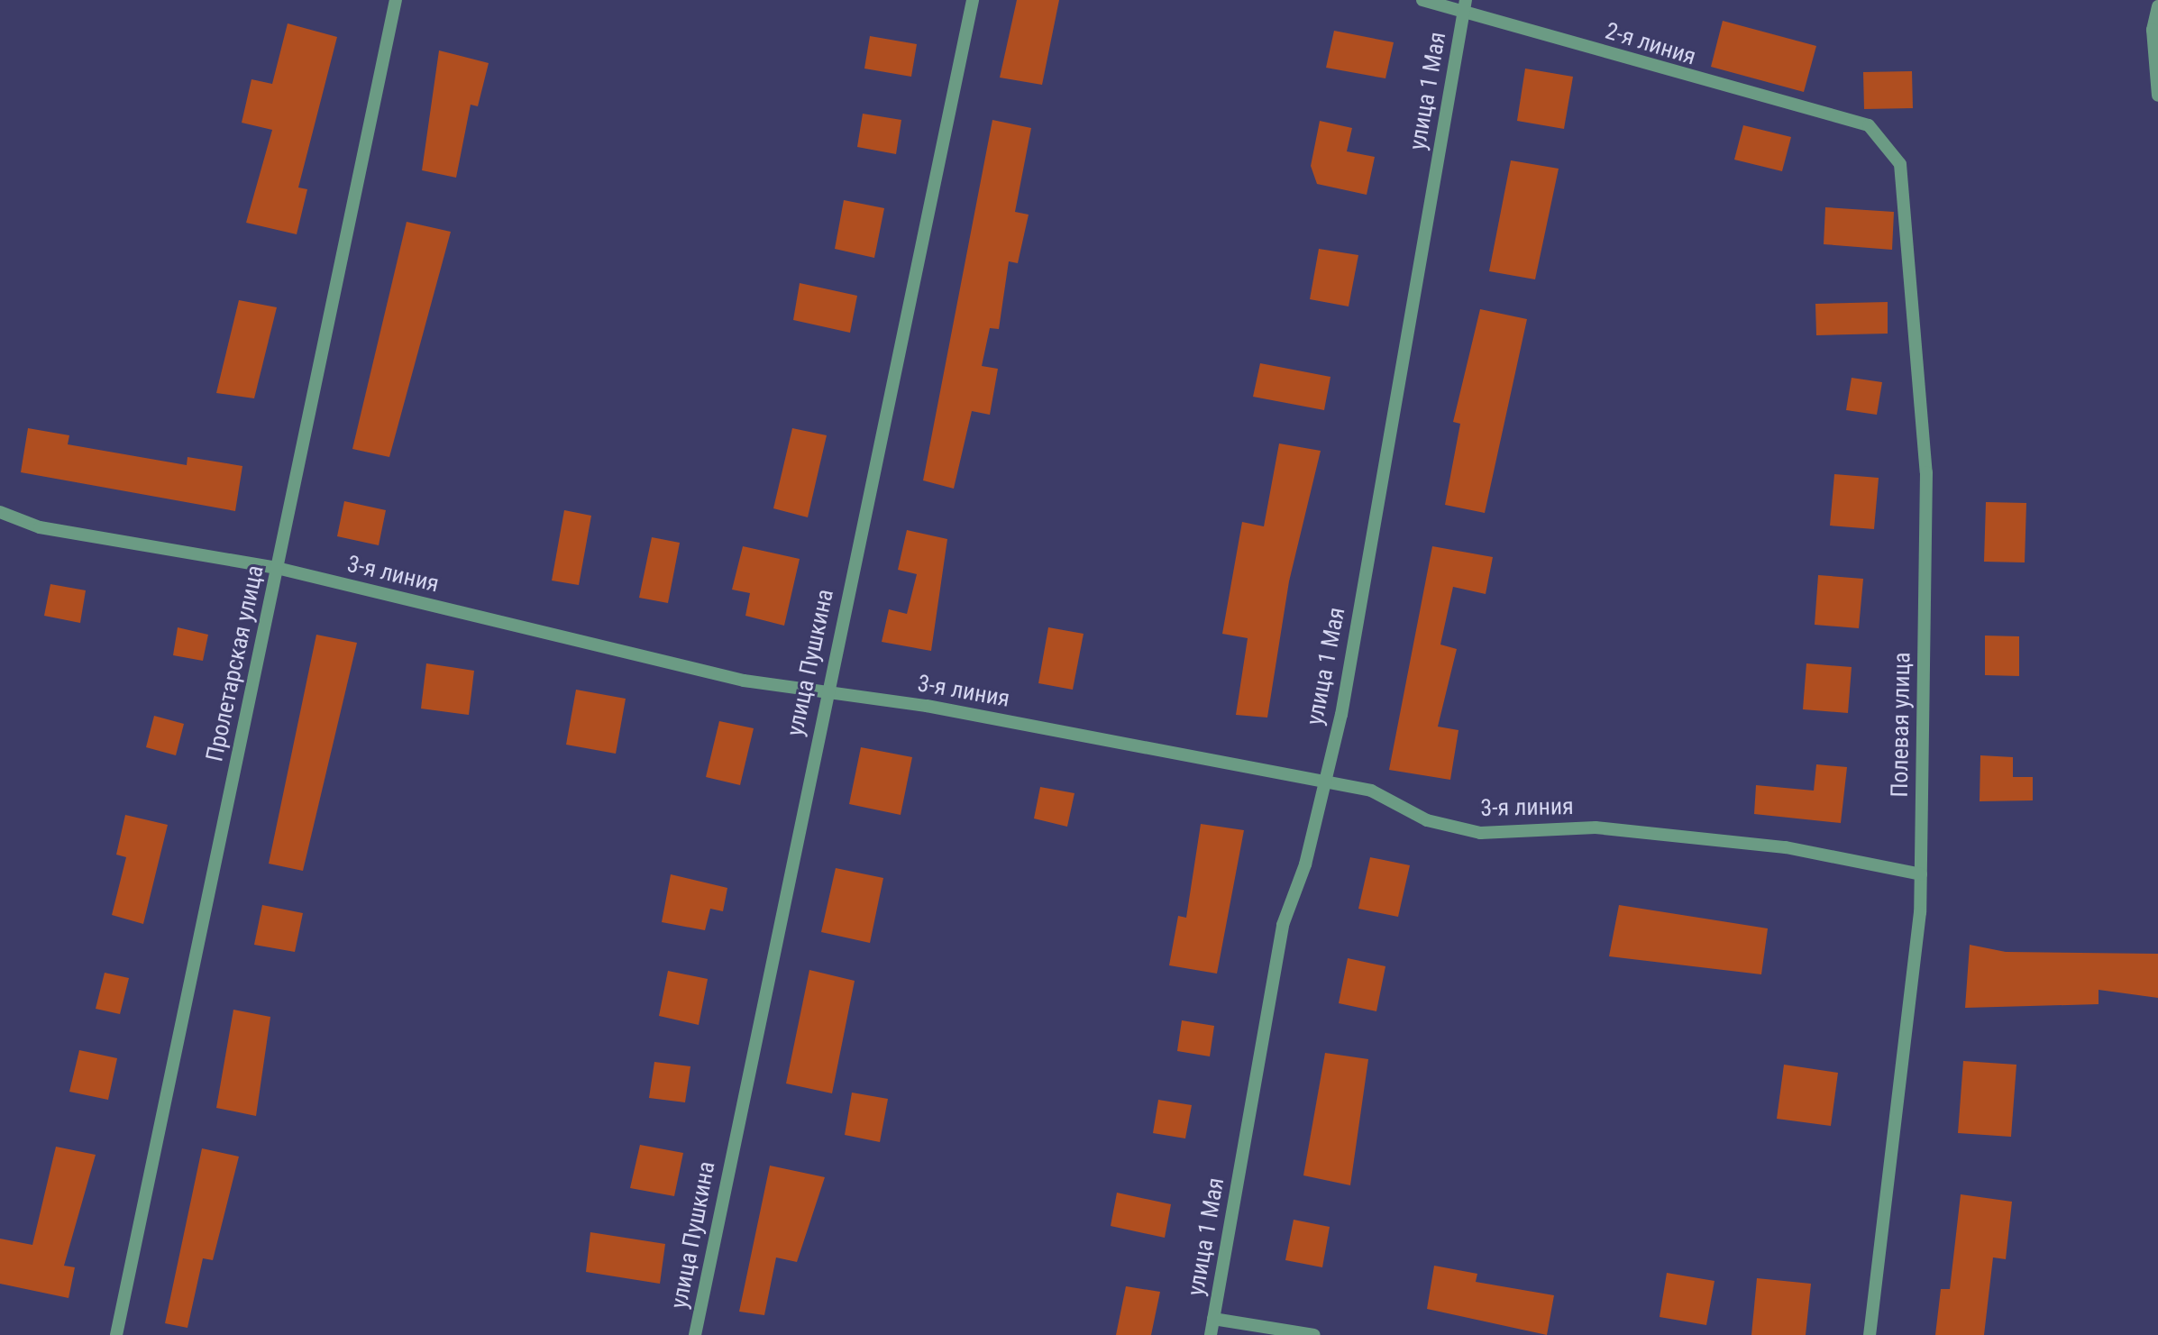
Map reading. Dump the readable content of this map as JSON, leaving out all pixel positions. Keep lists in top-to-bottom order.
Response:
{
  "streets": {
    "street": [
      "2-я линия",
      "улица 1 Мая",
      "3-я линия",
      "улица Пушкина",
      "Пролетарская улица",
      "Полевая улица"
    ]
  },
  "crossings": [
    ["2-я линия", "улица 1 Мая"],
    ["2-я линия", "Полевая улица"],
    ["улица 1 Мая", "3-я линия"],
    ["3-я линия", "улица Пушкина"],
    ["3-я линия", "Пролетарская улица"],
    ["3-я линия", "Полевая улица"]
  ]
}
